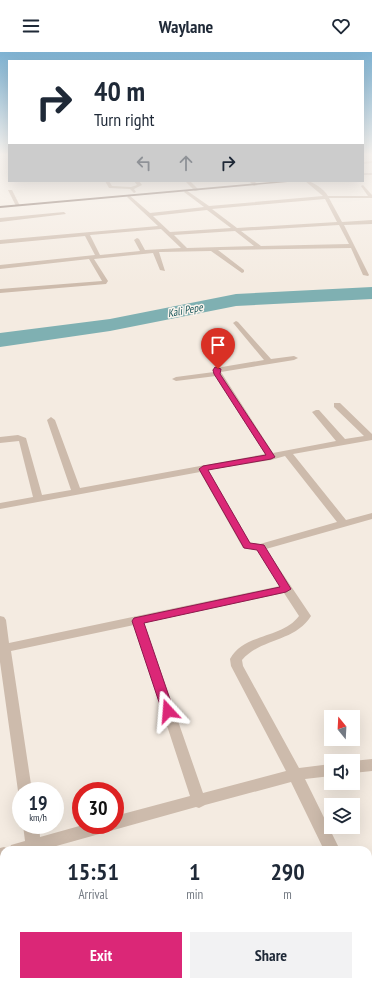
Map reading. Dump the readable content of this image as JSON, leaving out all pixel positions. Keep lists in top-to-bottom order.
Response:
{
  "water": ["Kali Pepe"],
  "north": "top",
  "page": {
    "header": "Waylane",
    "turn": ["40 m", "Turn right"],
    "speed": "19 km/h",
    "limit": "30",
    "eta": [
      "15:51",
      "Arrival",
      "1",
      "min",
      "290",
      "m"
    ],
    "buttons": ["Exit", "Share"]
  }
}
